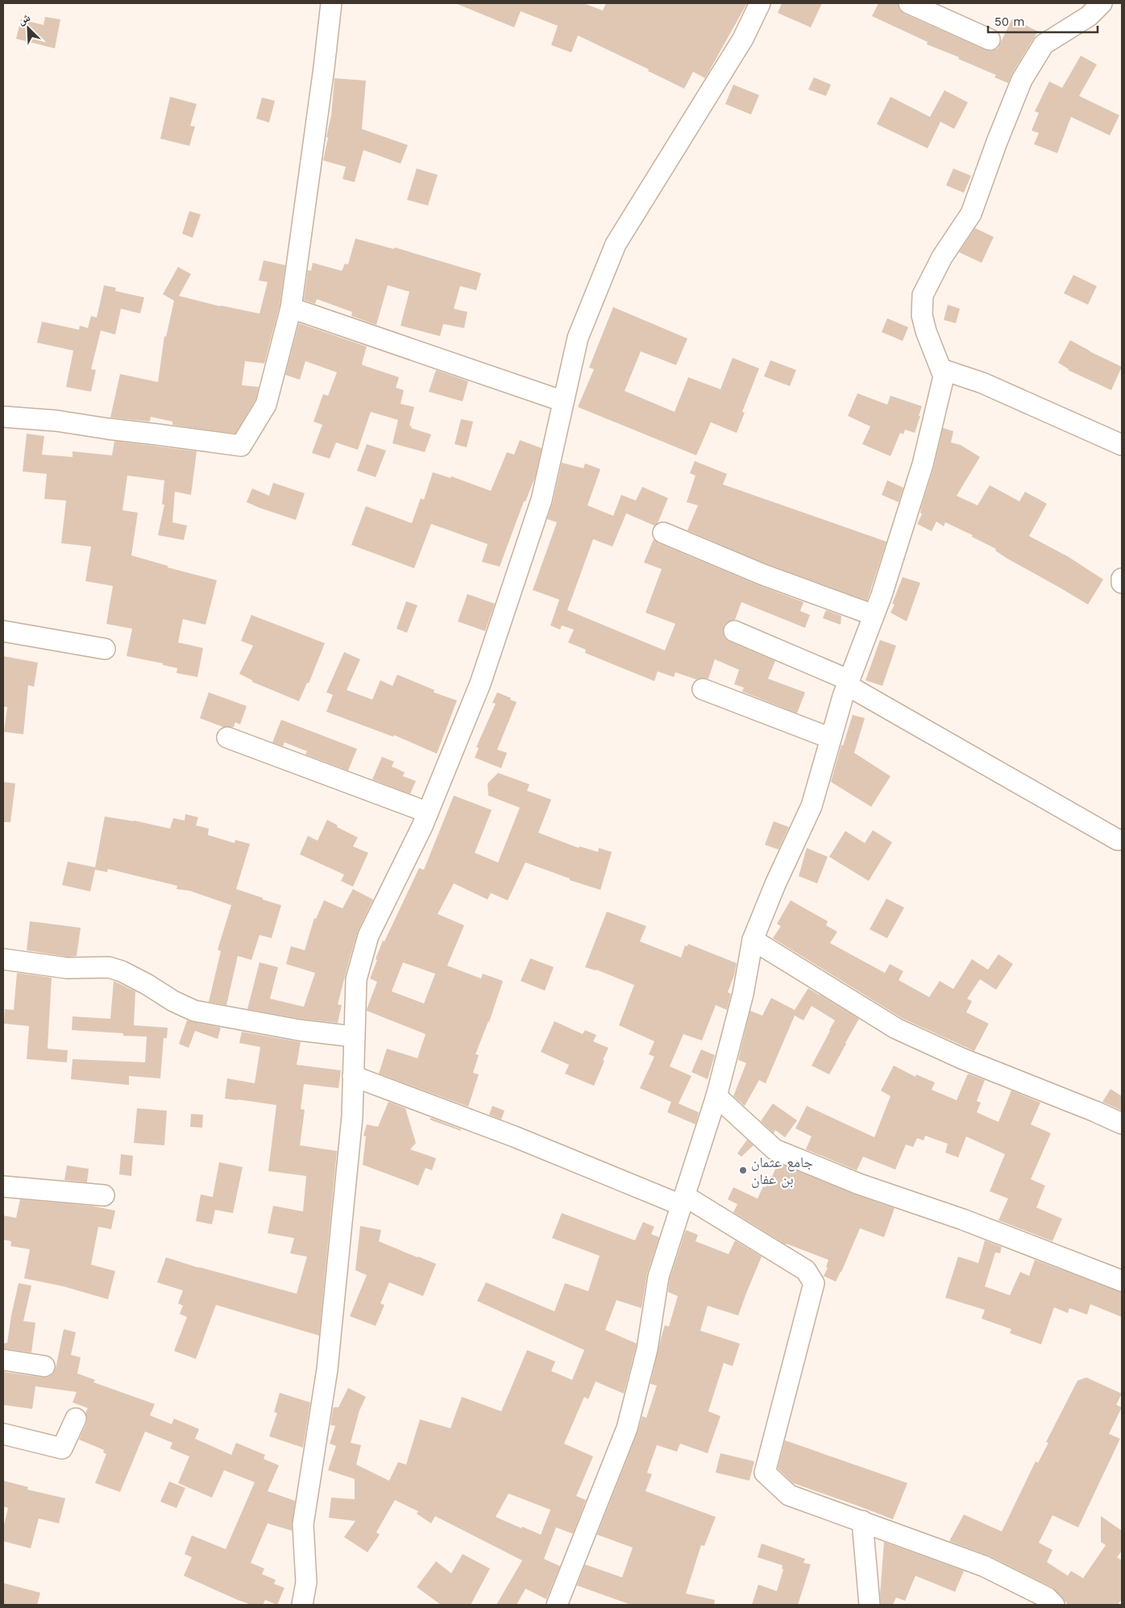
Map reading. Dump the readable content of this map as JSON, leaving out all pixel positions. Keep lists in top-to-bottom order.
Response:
{
  "places": ["جامع عثمان بن عفان"],
  "scale_bar": "50 m",
  "north": "top left"
}
